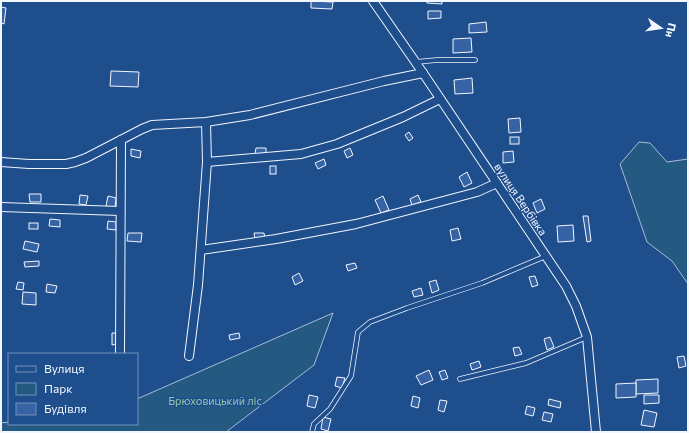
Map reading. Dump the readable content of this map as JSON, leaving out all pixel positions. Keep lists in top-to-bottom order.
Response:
{
  "streets": {
    "street": ["вулиця Вербівка"]
  },
  "parks": ["Брюховицький ліс"],
  "legend": ["Вулиця", "Парк", "Будівля"],
  "north": "right"
}
